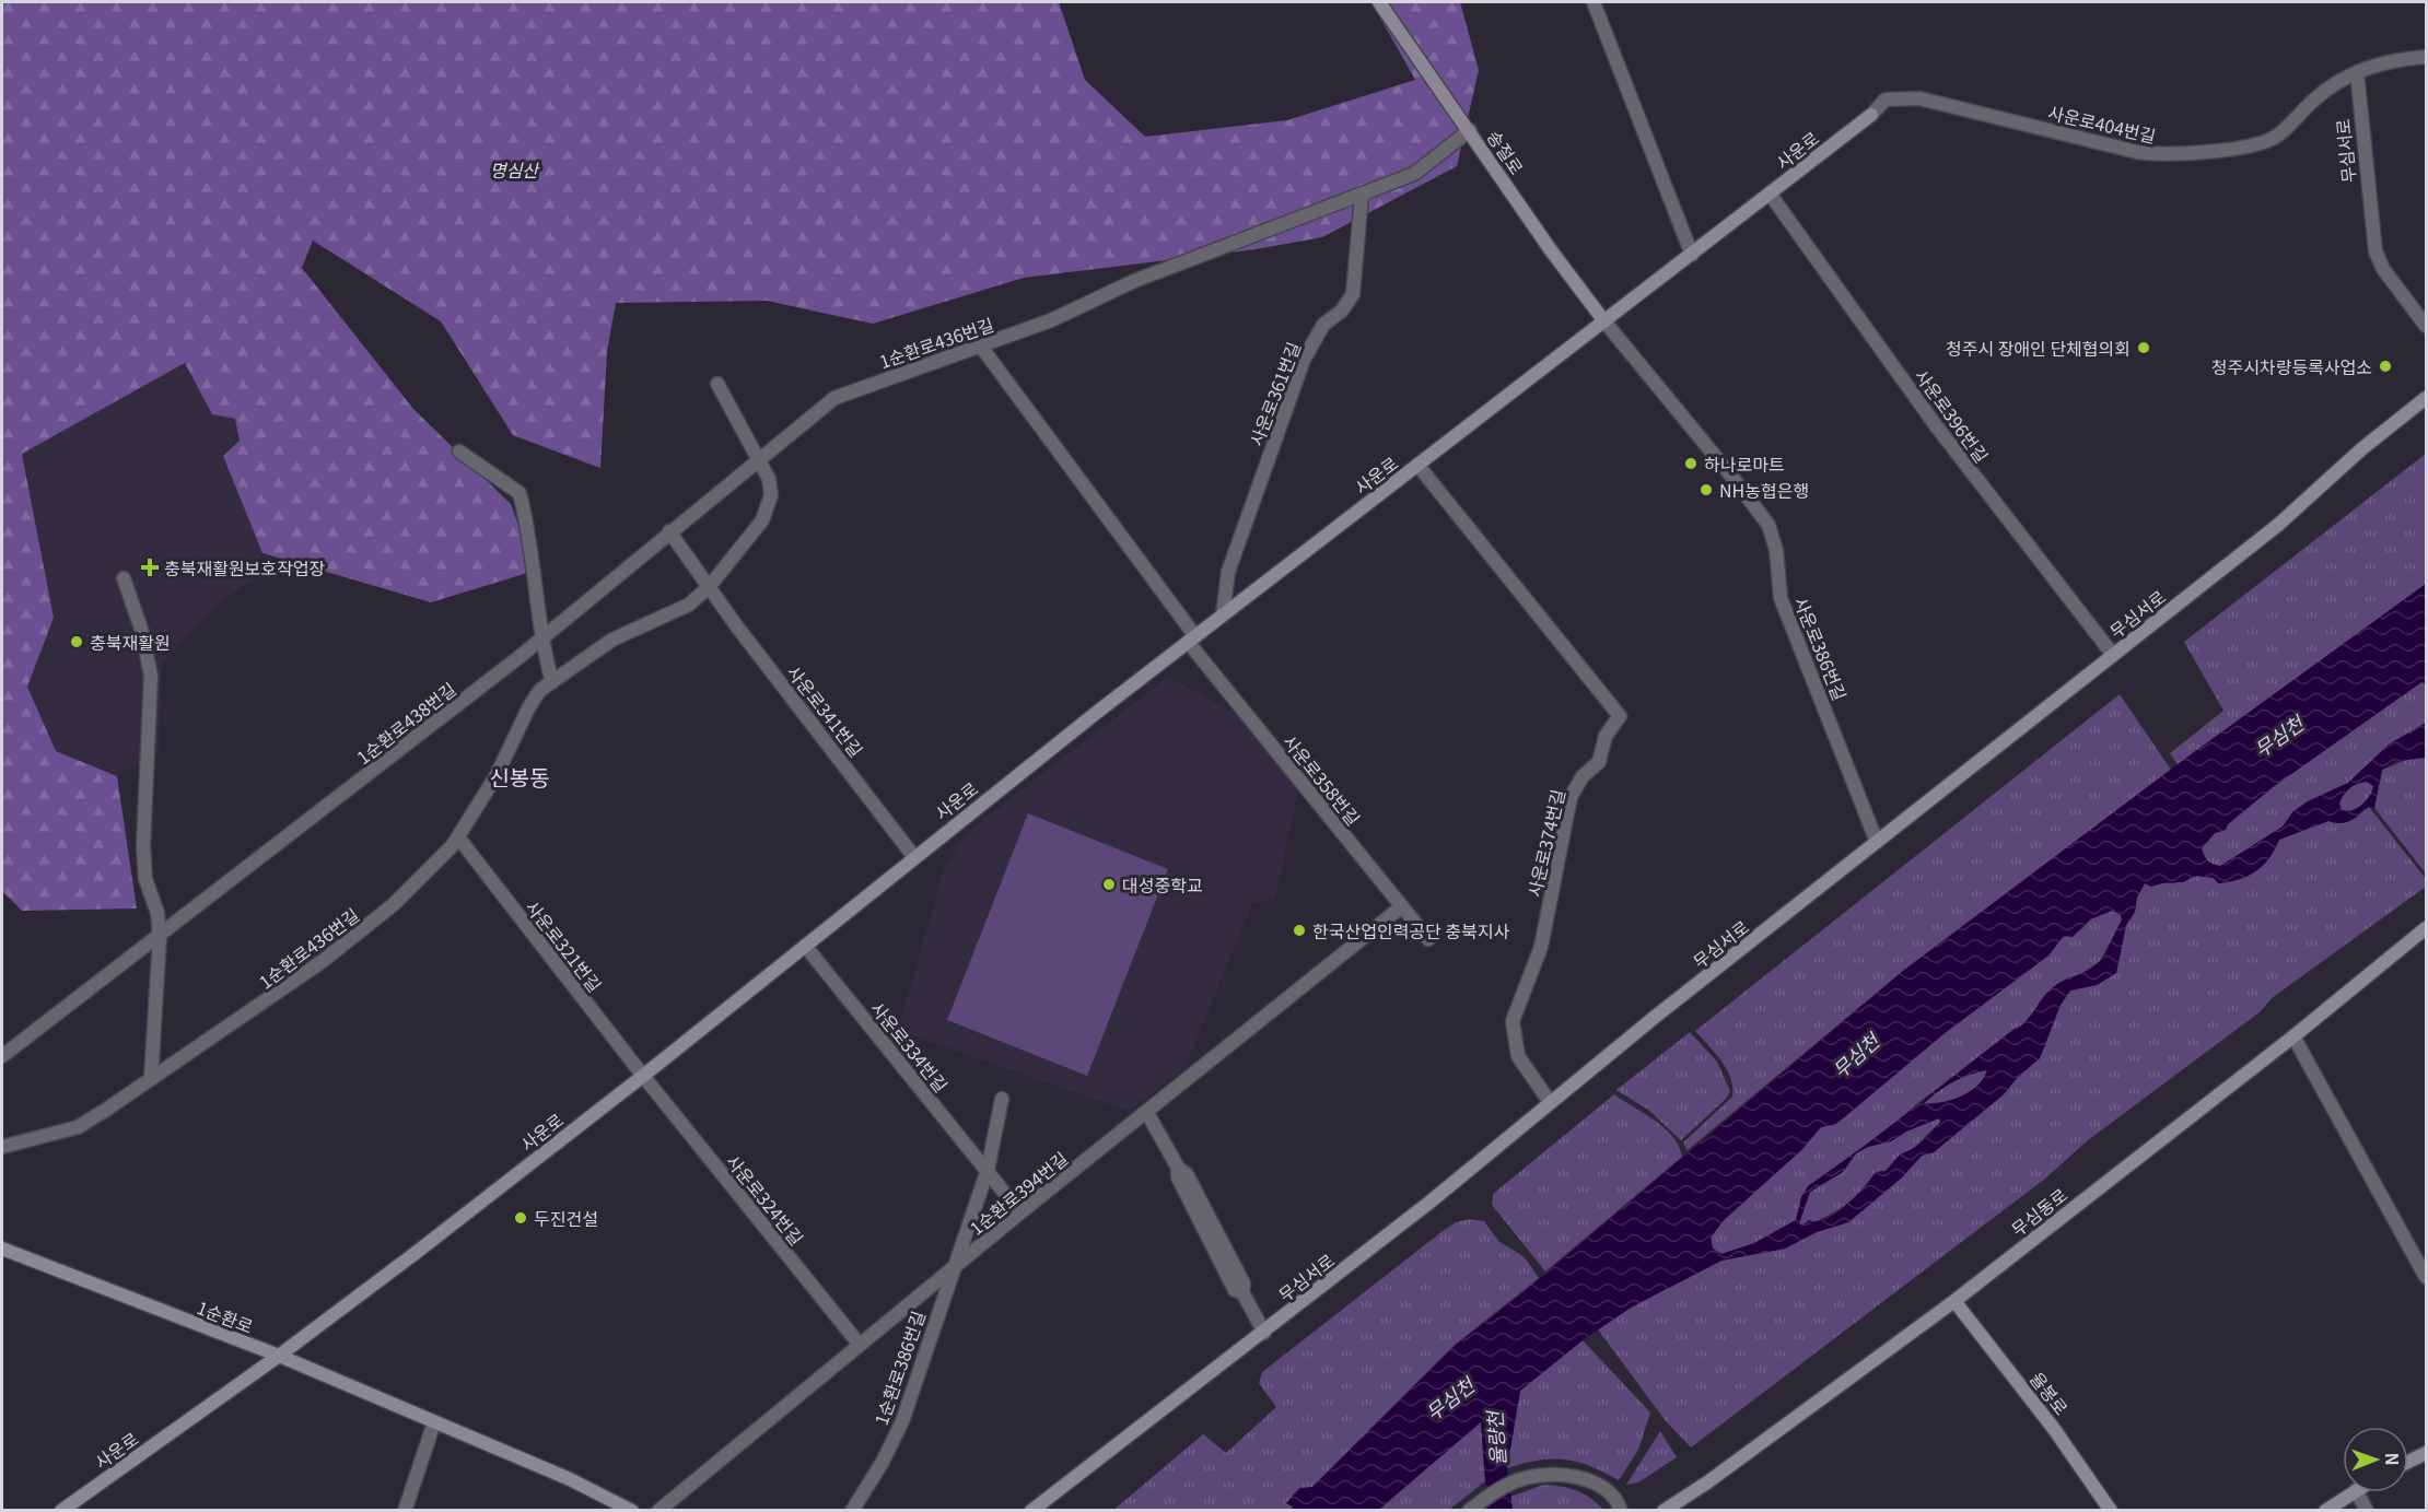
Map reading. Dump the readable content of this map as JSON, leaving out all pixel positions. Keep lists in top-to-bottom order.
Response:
{
  "streets": {
    "street": [
      "사운로404번길",
      "사운로",
      "무심서로",
      "송절로",
      "1순환로436번길",
      "사운로361번길",
      "사운로396번길",
      "사운로386번길",
      "사운로341번길",
      "1순환로438번길",
      "사운로358번길",
      "사운로374번길",
      "사운로321번길",
      "사운로334번길",
      "1순환로394번길",
      "사운로324번길",
      "무심동로",
      "1순환로",
      "1순환로386번길",
      "율봉로"
    ]
  },
  "crossings": [
    ["사운로404번길", "사운로"],
    ["사운로404번길", "무심서로"],
    ["사운로", "송절로"],
    ["사운로", "사운로361번길"],
    ["사운로", "사운로396번길"],
    ["사운로", "사운로386번길"],
    ["사운로", "사운로341번길"],
    ["사운로", "사운로358번길"],
    ["사운로", "사운로374번길"],
    ["사운로", "사운로321번길"],
    ["사운로", "사운로334번길"],
    ["사운로", "사운로324번길"],
    ["사운로", "1순환로"],
    ["무심서로", "사운로396번길"],
    ["무심서로", "사운로386번길"],
    ["무심서로", "사운로374번길"],
    ["송절로", "1순환로436번길"],
    ["송절로", "사운로386번길"],
    ["1순환로436번길", "사운로361번길"],
    ["1순환로436번길", "사운로341번길"],
    ["1순환로436번길", "1순환로438번길"],
    ["1순환로436번길", "사운로358번길"],
    ["1순환로436번길", "사운로321번길"],
    ["사운로358번길", "1순환로394번길"],
    ["사운로321번길", "사운로324번길"],
    ["사운로334번길", "1순환로394번길"],
    ["사운로334번길", "1순환로386번길"],
    ["1순환로394번길", "사운로324번길"],
    ["1순환로394번길", "1순환로386번길"],
    ["무심동로", "율봉로"]
  ],
  "districts": ["신봉동"],
  "water": ["무심천", "율량천"],
  "parks": ["명심산"],
  "places": {
    "other": [
      "청주시 장애인 단체협의회",
      "청주시차량등록사업소",
      "하나로마트",
      "NH농협은행",
      "충북재활원",
      "대성중학교",
      "한국산업인력공단 충북지사",
      "두진건설"
    ],
    "health": ["충북재활원보호작업장"]
  },
  "north": "right"
}
